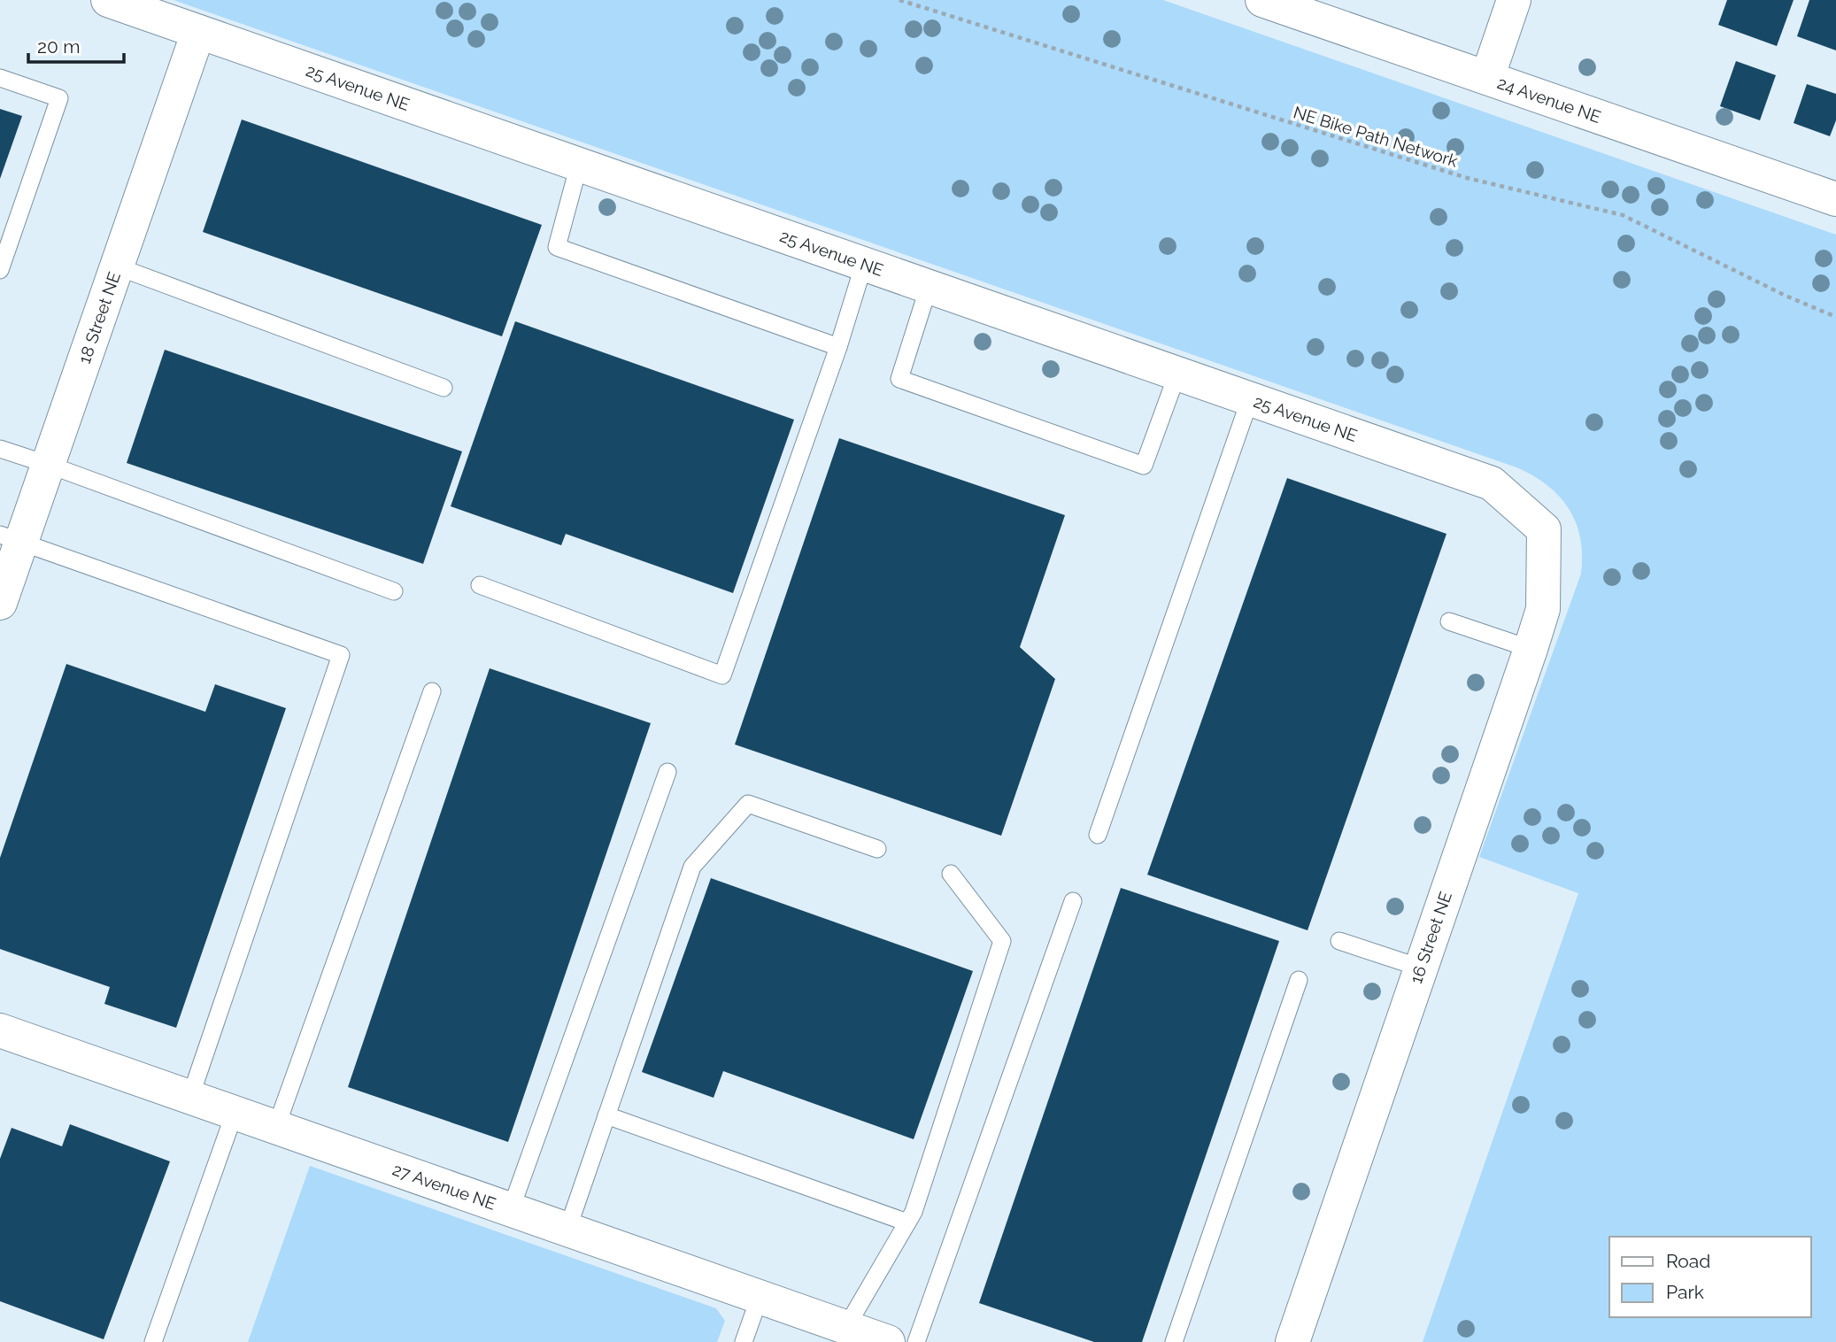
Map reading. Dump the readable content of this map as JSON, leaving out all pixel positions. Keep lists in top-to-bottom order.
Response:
{
  "streets": {
    "street": [
      "25 Avenue NE",
      "24 Avenue NE",
      "18 Street NE",
      "16 Street NE",
      "27 Avenue NE"
    ],
    "path": ["NE Bike Path Network"]
  },
  "crossings": [
    ["25 Avenue NE", "18 Street NE"],
    ["25 Avenue NE", "16 Street NE"]
  ],
  "legend": ["Road", "Park"],
  "scale_bar": "20 m"
}
